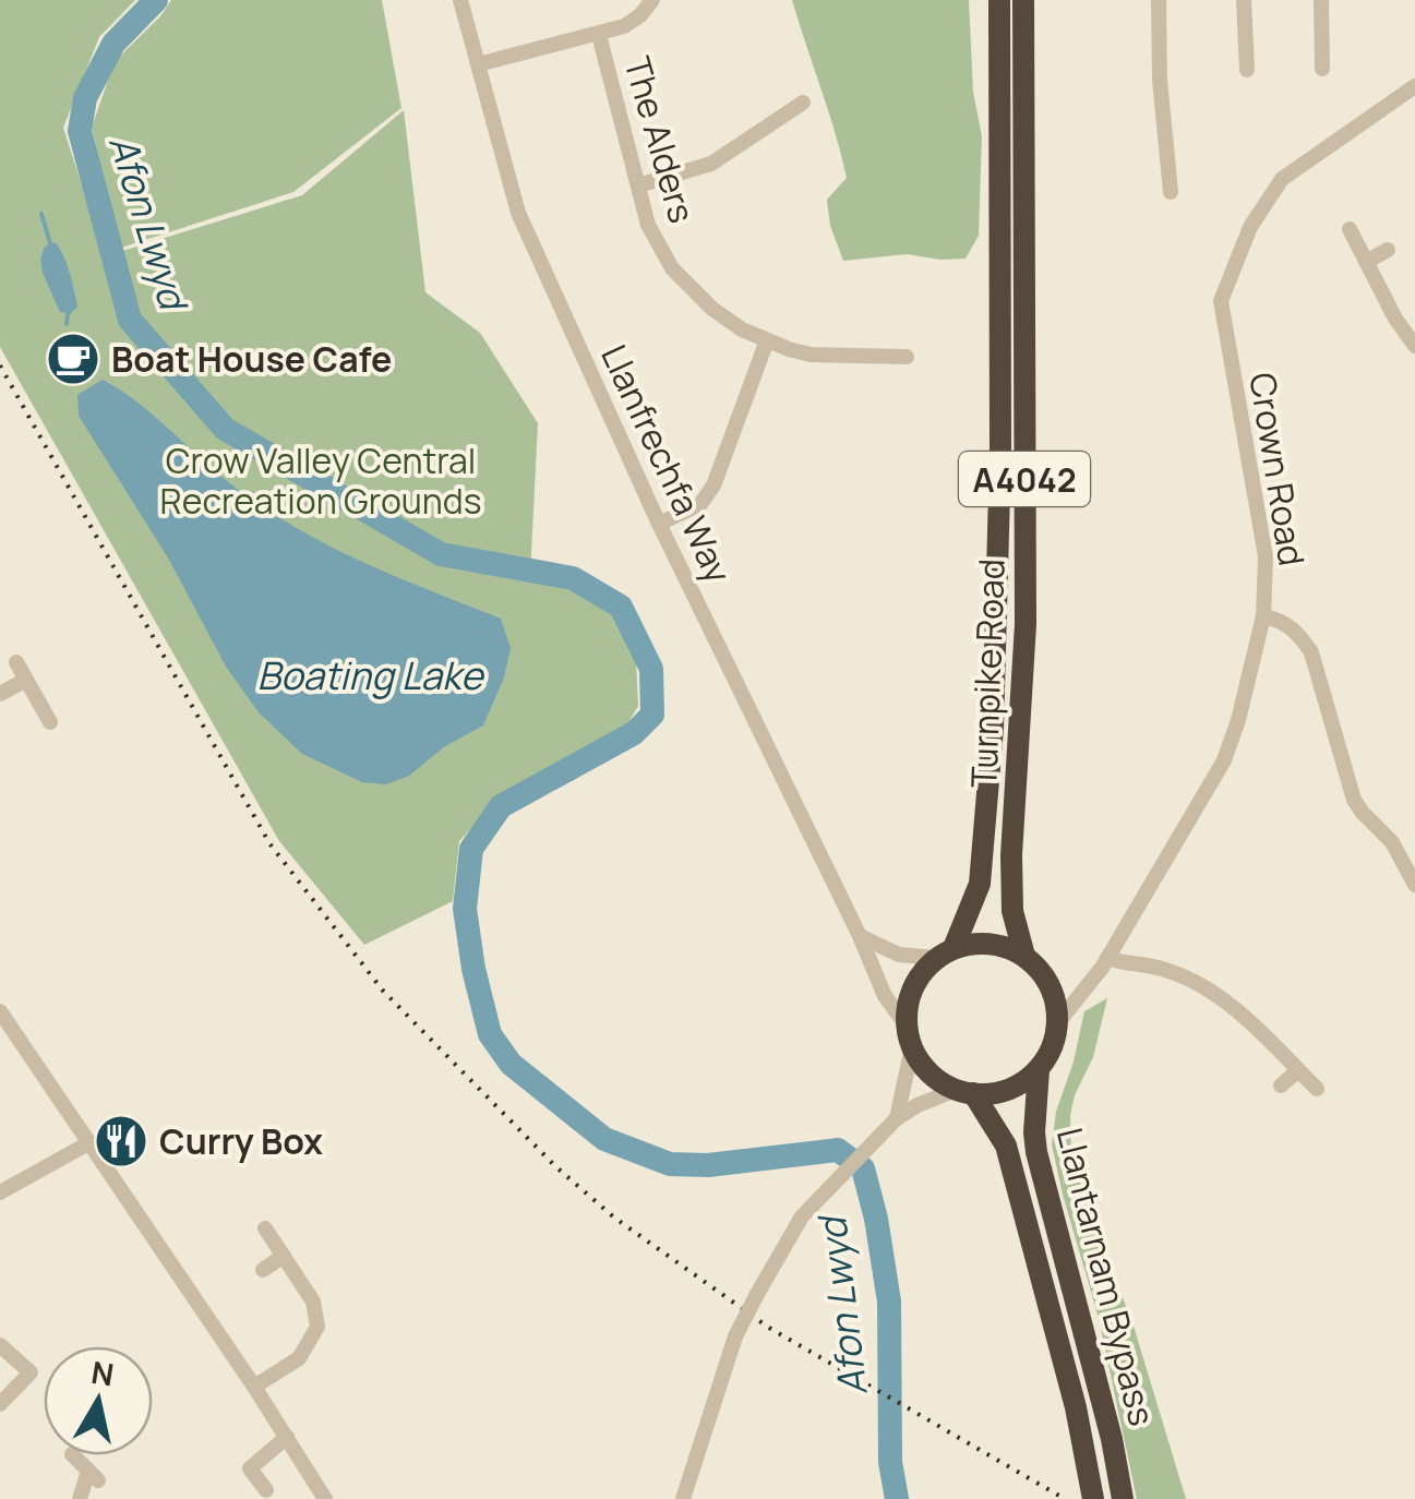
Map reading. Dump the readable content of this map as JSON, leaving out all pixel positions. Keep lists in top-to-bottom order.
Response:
{
  "streets": {
    "highway": ["A4042", "Turnpike Road", "Llantarnam Bypass"],
    "street": ["The Alders", "Llanfrechfa Way", "Crown Road"]
  },
  "crossings": [
    ["Llanfrechfa Way", "Crown Road"],
    ["Llanfrechfa Way", "Turnpike Road"],
    ["Llanfrechfa Way", "Llantarnam Bypass"],
    ["Crown Road", "Turnpike Road"],
    ["Crown Road", "Llantarnam Bypass"],
    ["Turnpike Road", "Llantarnam Bypass"]
  ],
  "water": ["Afon Lwyd", "Boating Lake"],
  "parks": ["Crow Valley Central Recreation Grounds"],
  "places": {
    "cafe": ["Boat House Cafe"],
    "restaurant": ["Curry Box"]
  },
  "north": "top"
}
